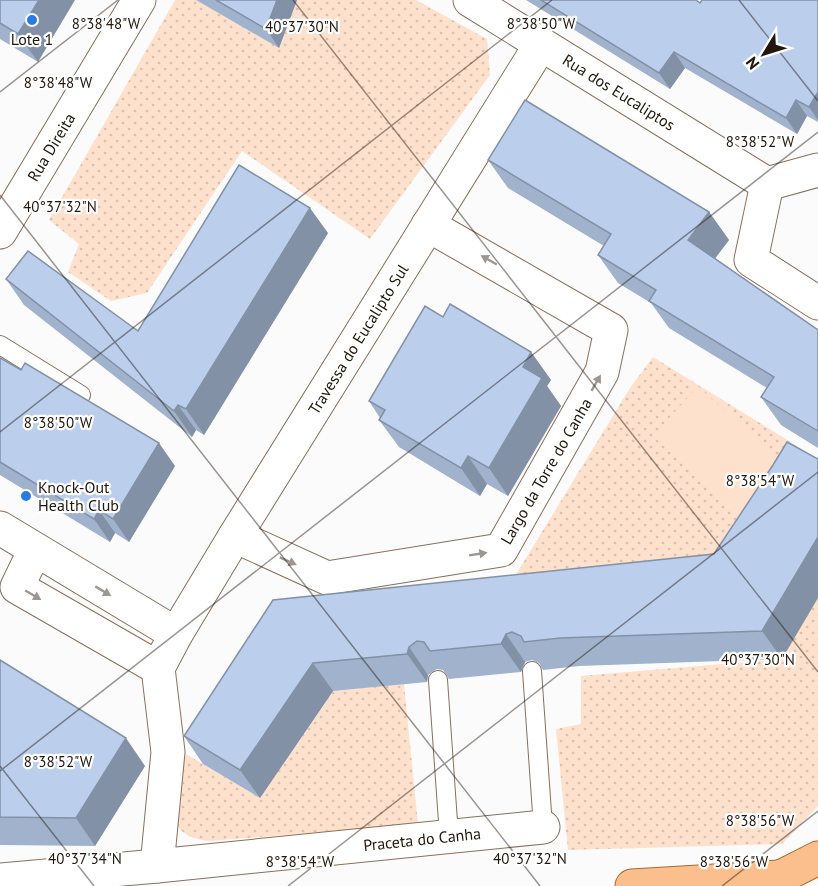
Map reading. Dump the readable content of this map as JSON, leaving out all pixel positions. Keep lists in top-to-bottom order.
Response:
{
  "streets": {
    "street": [
      "Rua dos Eucaliptos",
      "Rua Direita",
      "Travessa do Eucalipto Sul",
      "Largo da Torre do Canha",
      "Praceta do Canha"
    ]
  },
  "crossings": [
    ["Rua dos Eucaliptos", "Travessa do Eucalipto Sul"],
    ["Travessa do Eucalipto Sul", "Largo da Torre do Canha"]
  ],
  "places": ["Lote 1", "Knock-Out Health Club"],
  "north": "bottom left",
  "coordinates": [
    "8°38'48\"W",
    "8°38'50\"W",
    "40°37'30\"N",
    "8°38'52\"W",
    "40°37'32\"N",
    "8°38'54\"W",
    "8°38'56\"W",
    "40°37'34\"N"
  ]
}
